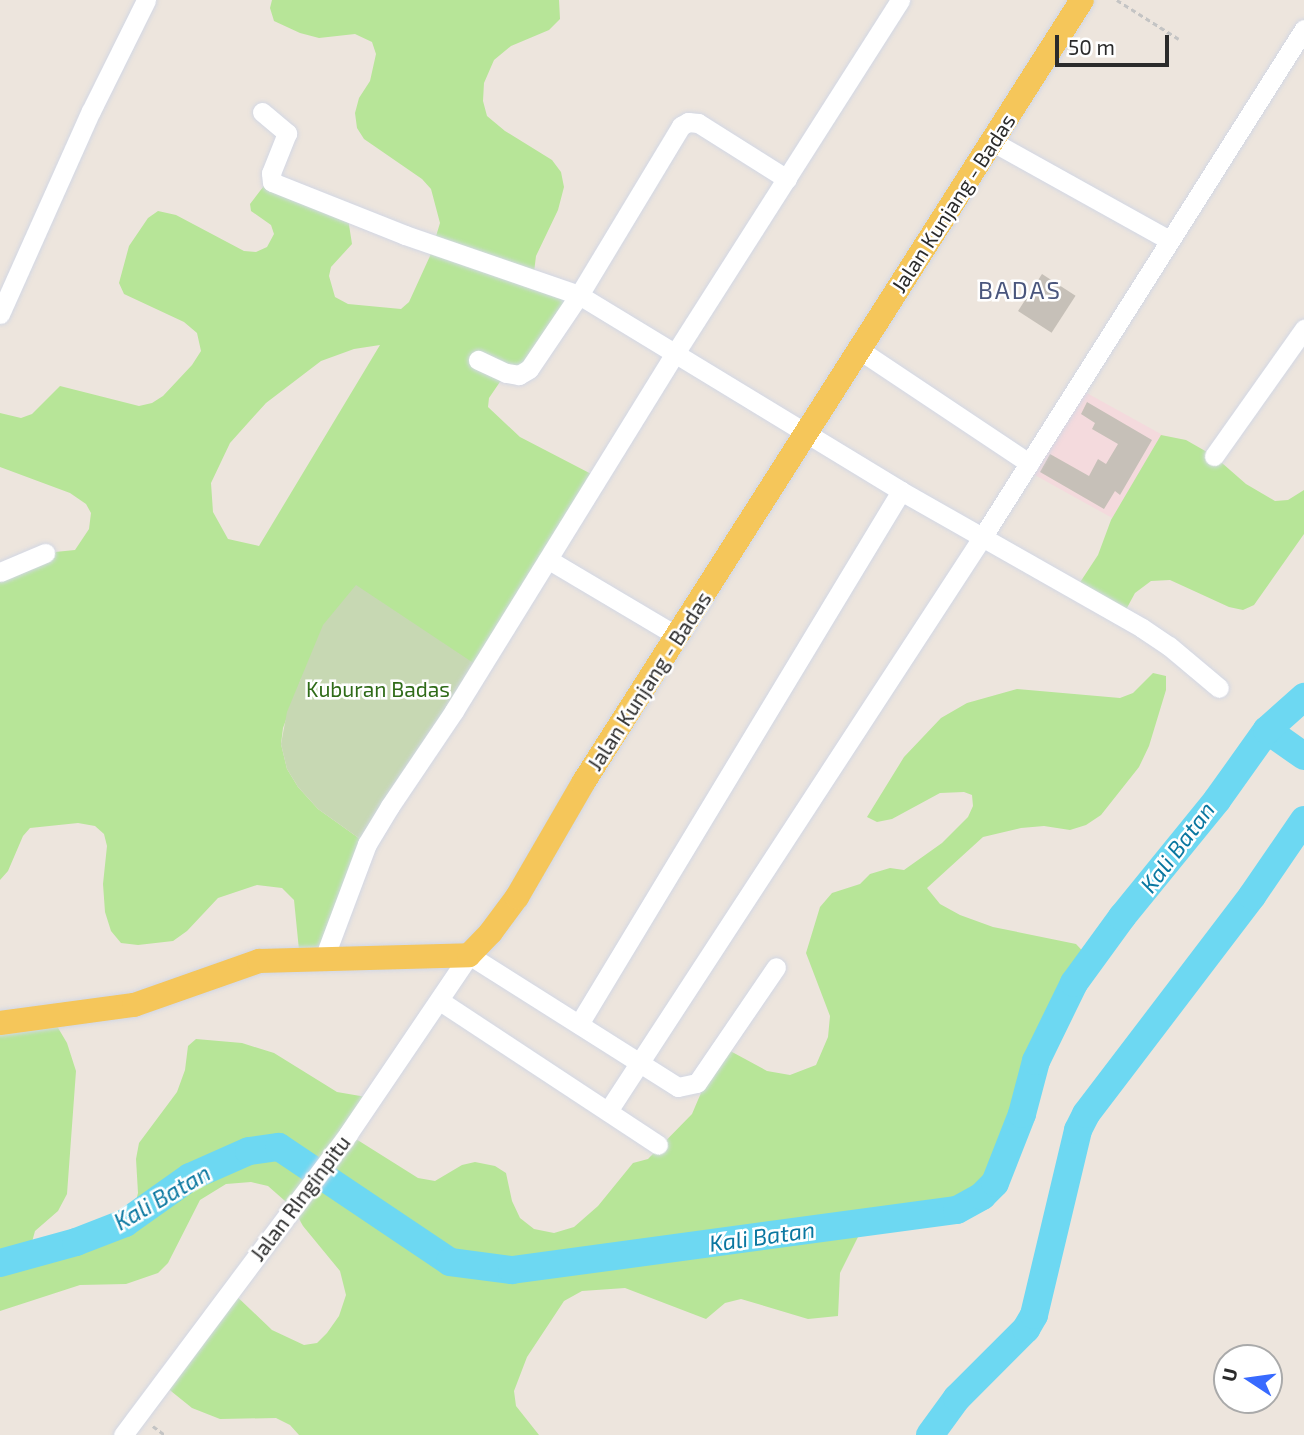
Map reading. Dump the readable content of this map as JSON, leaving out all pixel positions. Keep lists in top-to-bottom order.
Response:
{
  "streets": {
    "main road": ["Jalan Kunjang - Badas"],
    "street": ["Jalan RInginpitu"]
  },
  "crossings": [
    ["Jalan Kunjang - Badas", "Jalan RInginpitu"]
  ],
  "districts": ["BADAS"],
  "water": ["Kali Batan"],
  "parks": ["Kuburan Badas"],
  "scale_bar": "50 m",
  "north": "left"
}
